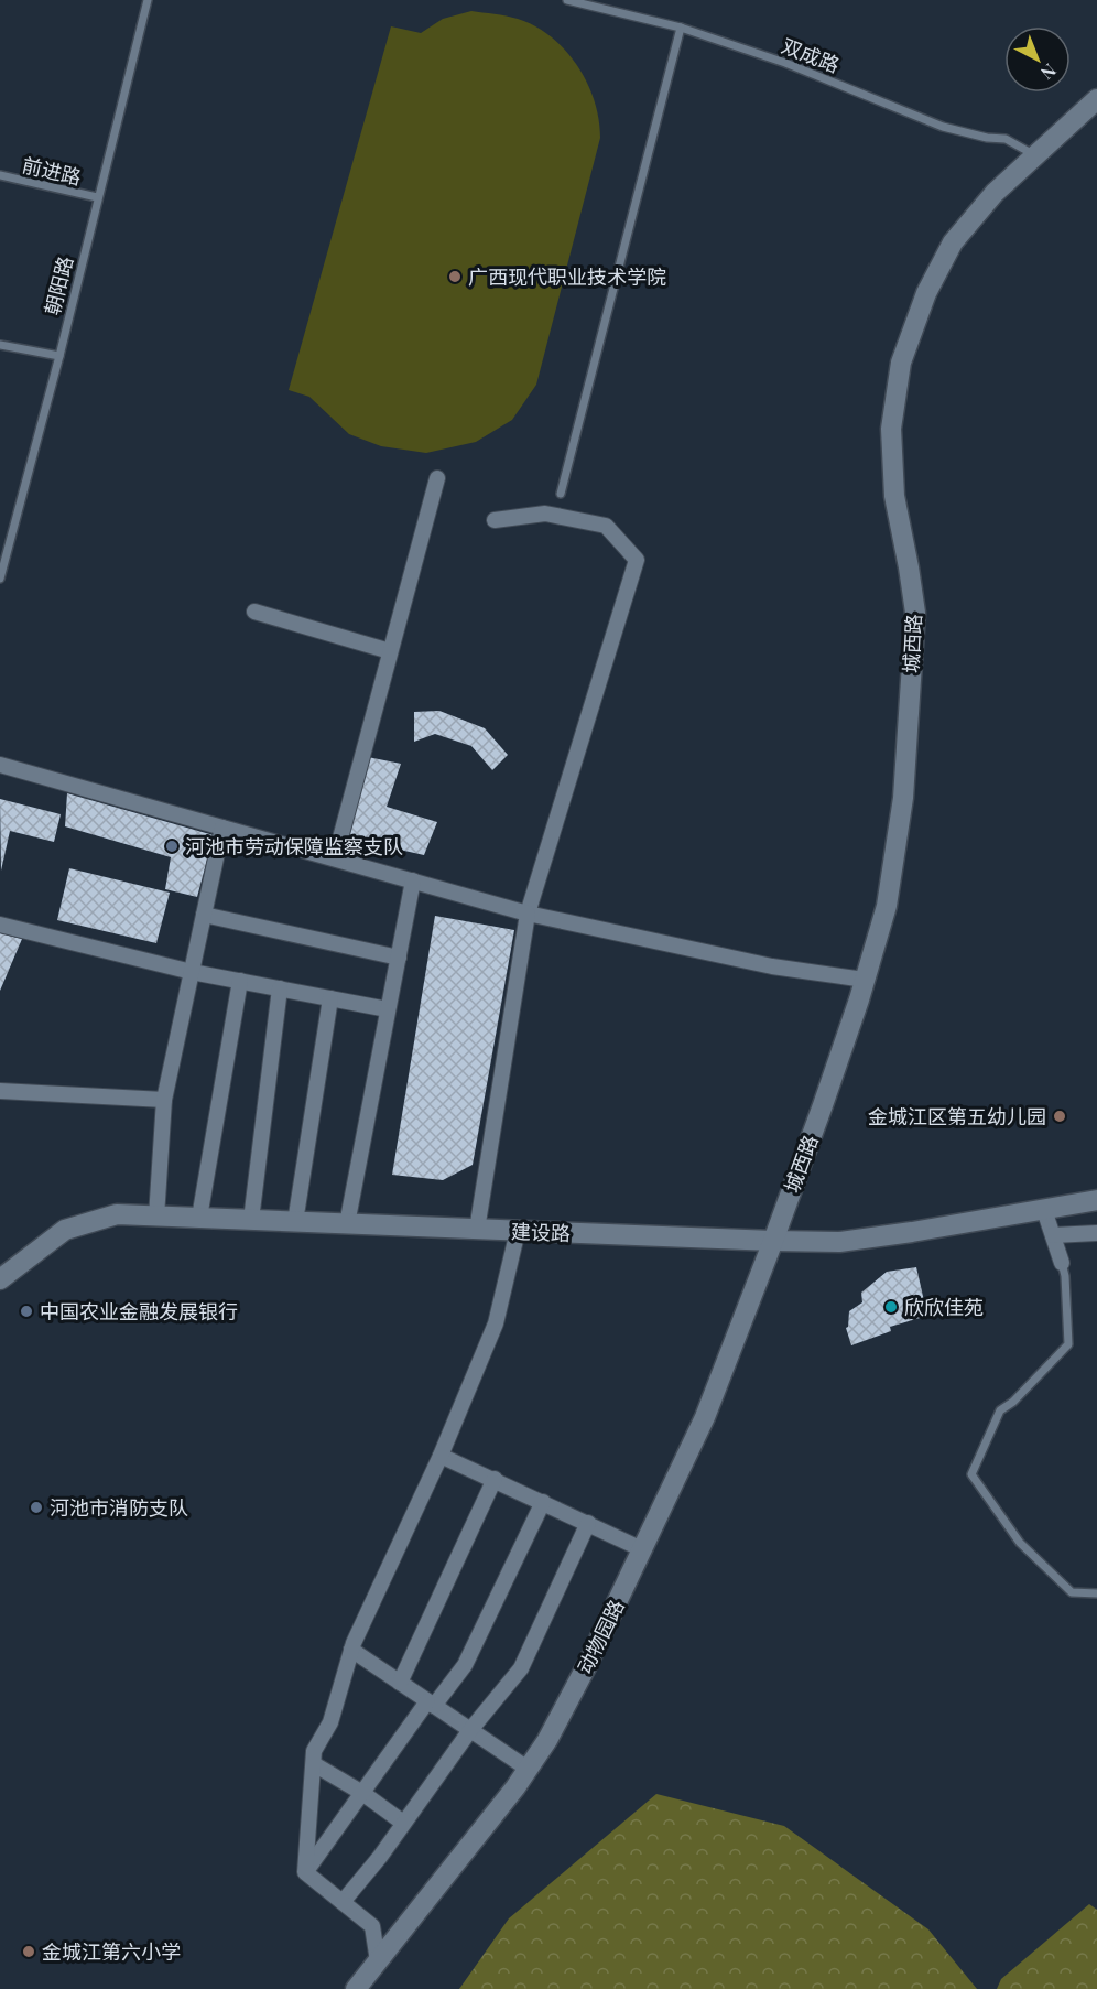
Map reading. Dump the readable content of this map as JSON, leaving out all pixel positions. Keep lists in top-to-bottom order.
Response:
{
  "streets": {
    "street": ["城西路", "建设路", "动物园路"],
    "lane": ["双成路", "前进路", "朝阳路"]
  },
  "crossings": [
    ["双成路", "城西路"],
    ["前进路", "朝阳路"],
    ["城西路", "建设路"],
    ["城西路", "动物园路"],
    ["建设路", "动物园路"]
  ],
  "places": [
    "广西现代职业技术学院",
    "河池市劳动保障监察支队",
    "金城江区第五幼儿园",
    "欣欣佳苑",
    "中国农业金融发展银行",
    "河池市消防支队",
    "金城江第六小学"
  ],
  "north": "bottom right"
}
